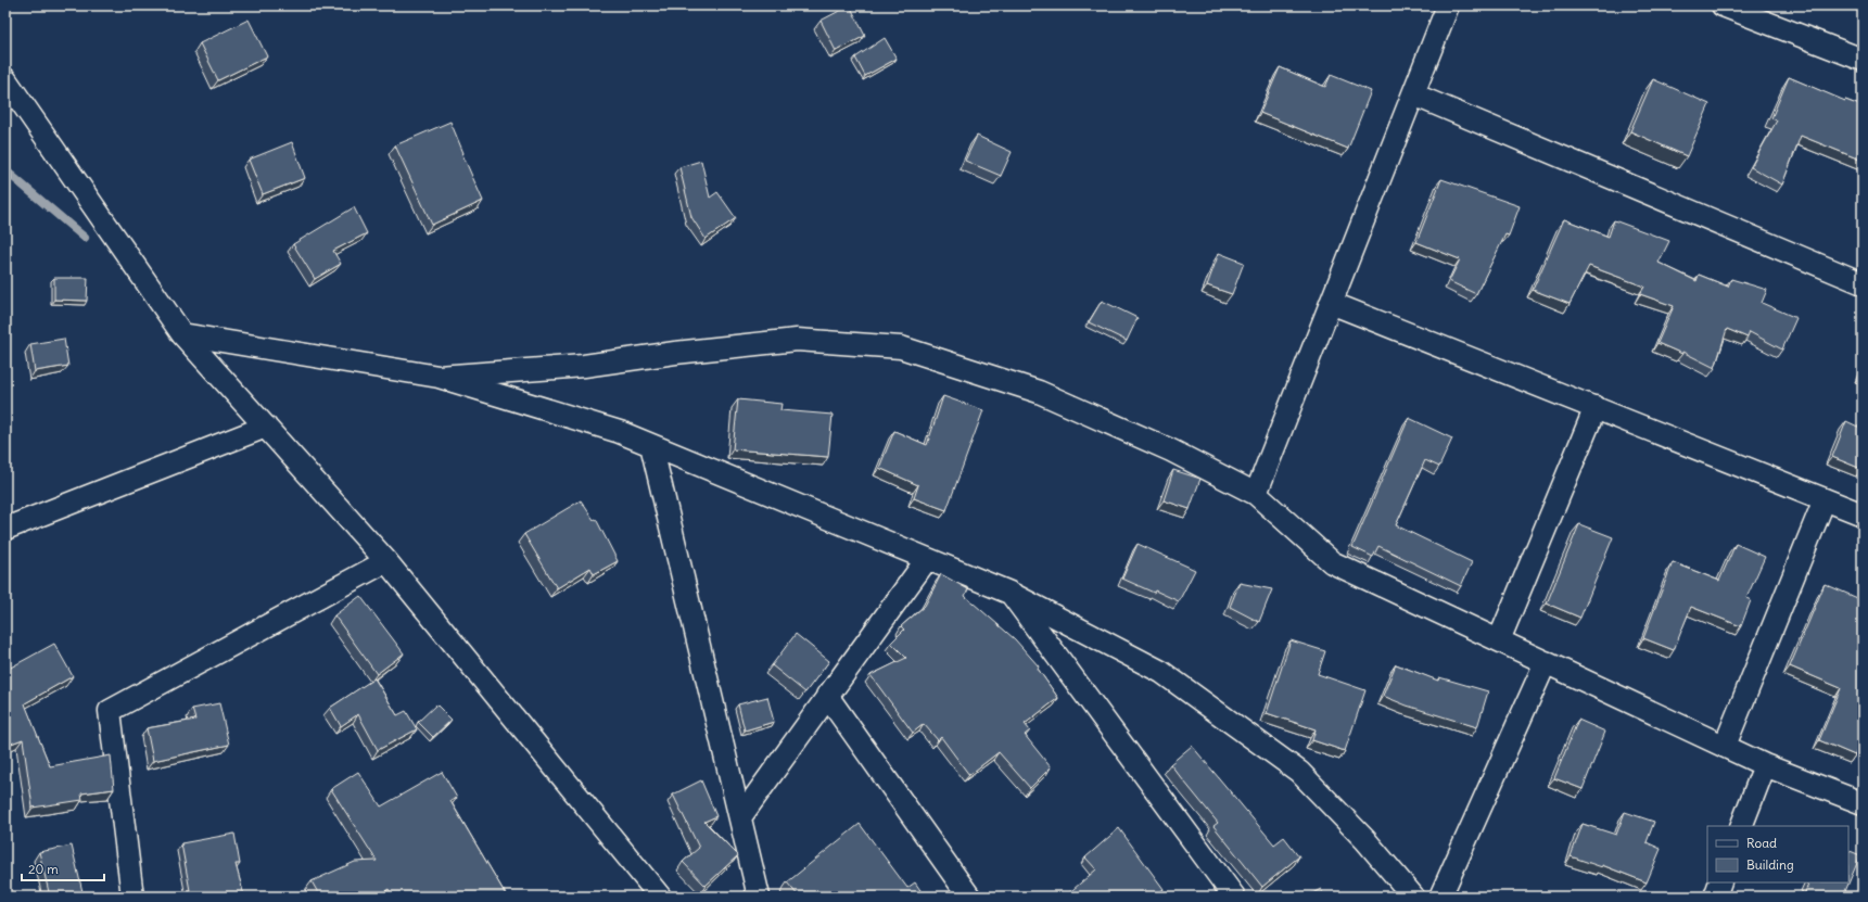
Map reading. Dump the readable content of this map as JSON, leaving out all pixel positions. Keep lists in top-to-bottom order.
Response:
{
  "legend": ["Road", "Building"],
  "scale_bar": "20 m"
}
